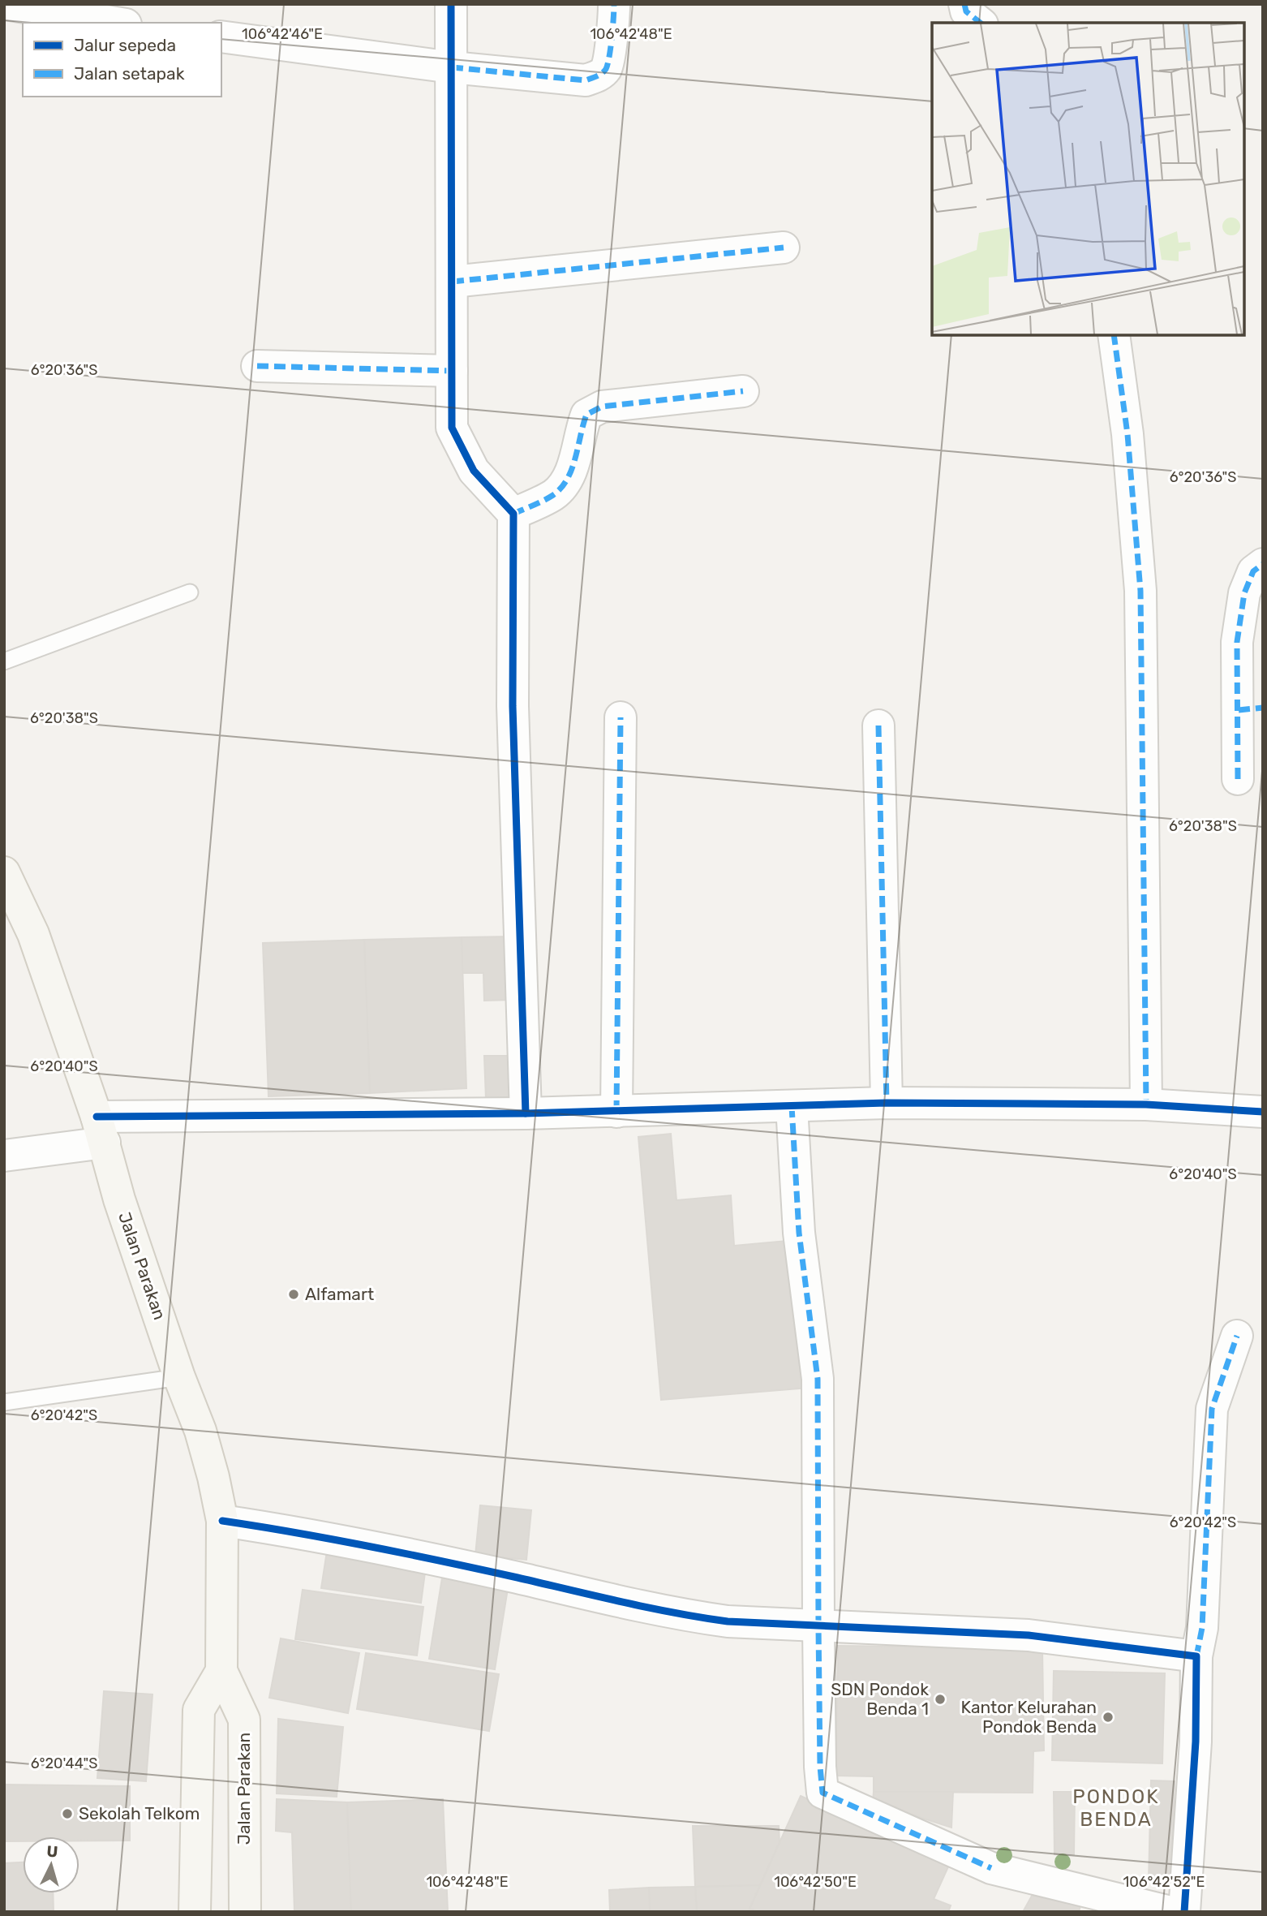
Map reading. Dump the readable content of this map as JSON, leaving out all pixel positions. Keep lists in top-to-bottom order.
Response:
{
  "streets": {
    "street": ["Jalan Parakan"]
  },
  "districts": ["PONDOK BENDA"],
  "places": [
    "Alfamart",
    "SDN Pondok Benda 1",
    "Kantor Kelurahan Pondok Benda",
    "Sekolah Telkom"
  ],
  "legend": ["Jalur sepeda", "Jalan setapak"],
  "north": "top",
  "coordinates": [
    "106°42'46\"E",
    "106°42'48\"E",
    "6°20'36\"S",
    "6°20'38\"S",
    "6°20'40\"S",
    "6°20'42\"S",
    "6°20'44\"S",
    "106°42'50\"E",
    "106°42'52\"E"
  ]
}
